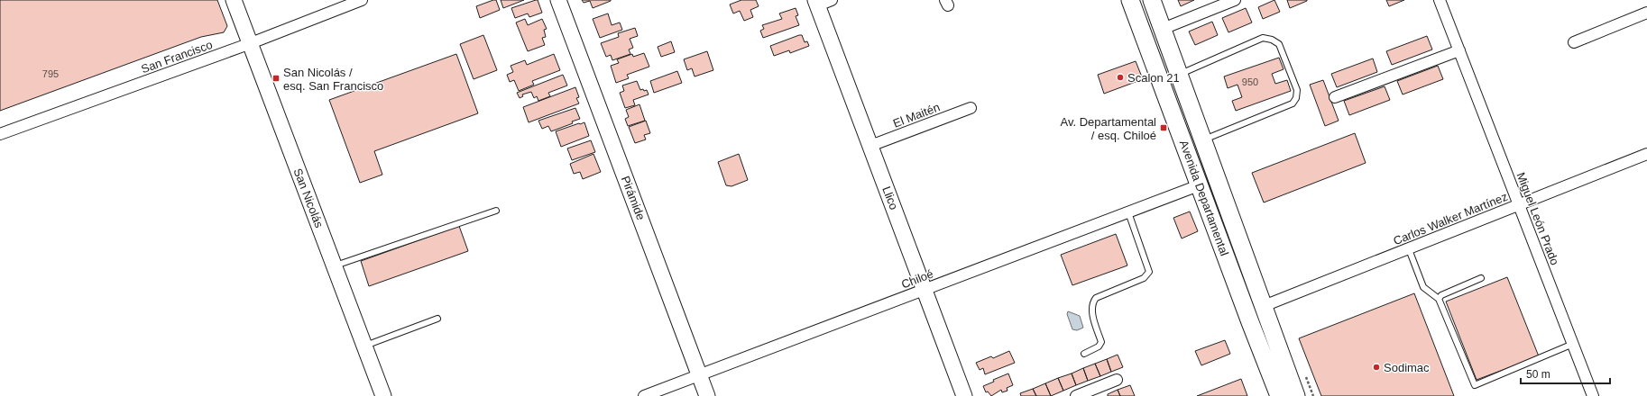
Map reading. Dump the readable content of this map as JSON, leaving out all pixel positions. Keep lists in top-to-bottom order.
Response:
{
  "streets": {
    "main road": ["Avenida Departamental"],
    "street": [
      "San Francisco",
      "El Maitén",
      "San Nicolás",
      "Pirámide",
      "Llico",
      "Carlos Walker Martínez",
      "Miguel León Prado",
      "Chiloé"
    ]
  },
  "crossings": [
    ["San Francisco", "San Nicolás"],
    ["El Maitén", "Llico"],
    ["Pirámide", "Chiloé"],
    ["Llico", "Chiloé"],
    ["Avenida Departamental", "Carlos Walker Martínez"],
    ["Avenida Departamental", "Chiloé"],
    ["Carlos Walker Martínez", "Miguel León Prado"]
  ],
  "places": {
    "other": ["Scalon 21", "Sodimac"],
    "transit": ["San Nicolás / esq. San Francisco", "Av. Departamental / esq. Chiloé"]
  },
  "house_numbers": ["795", "950"],
  "scale_bar": "50 m"
}
